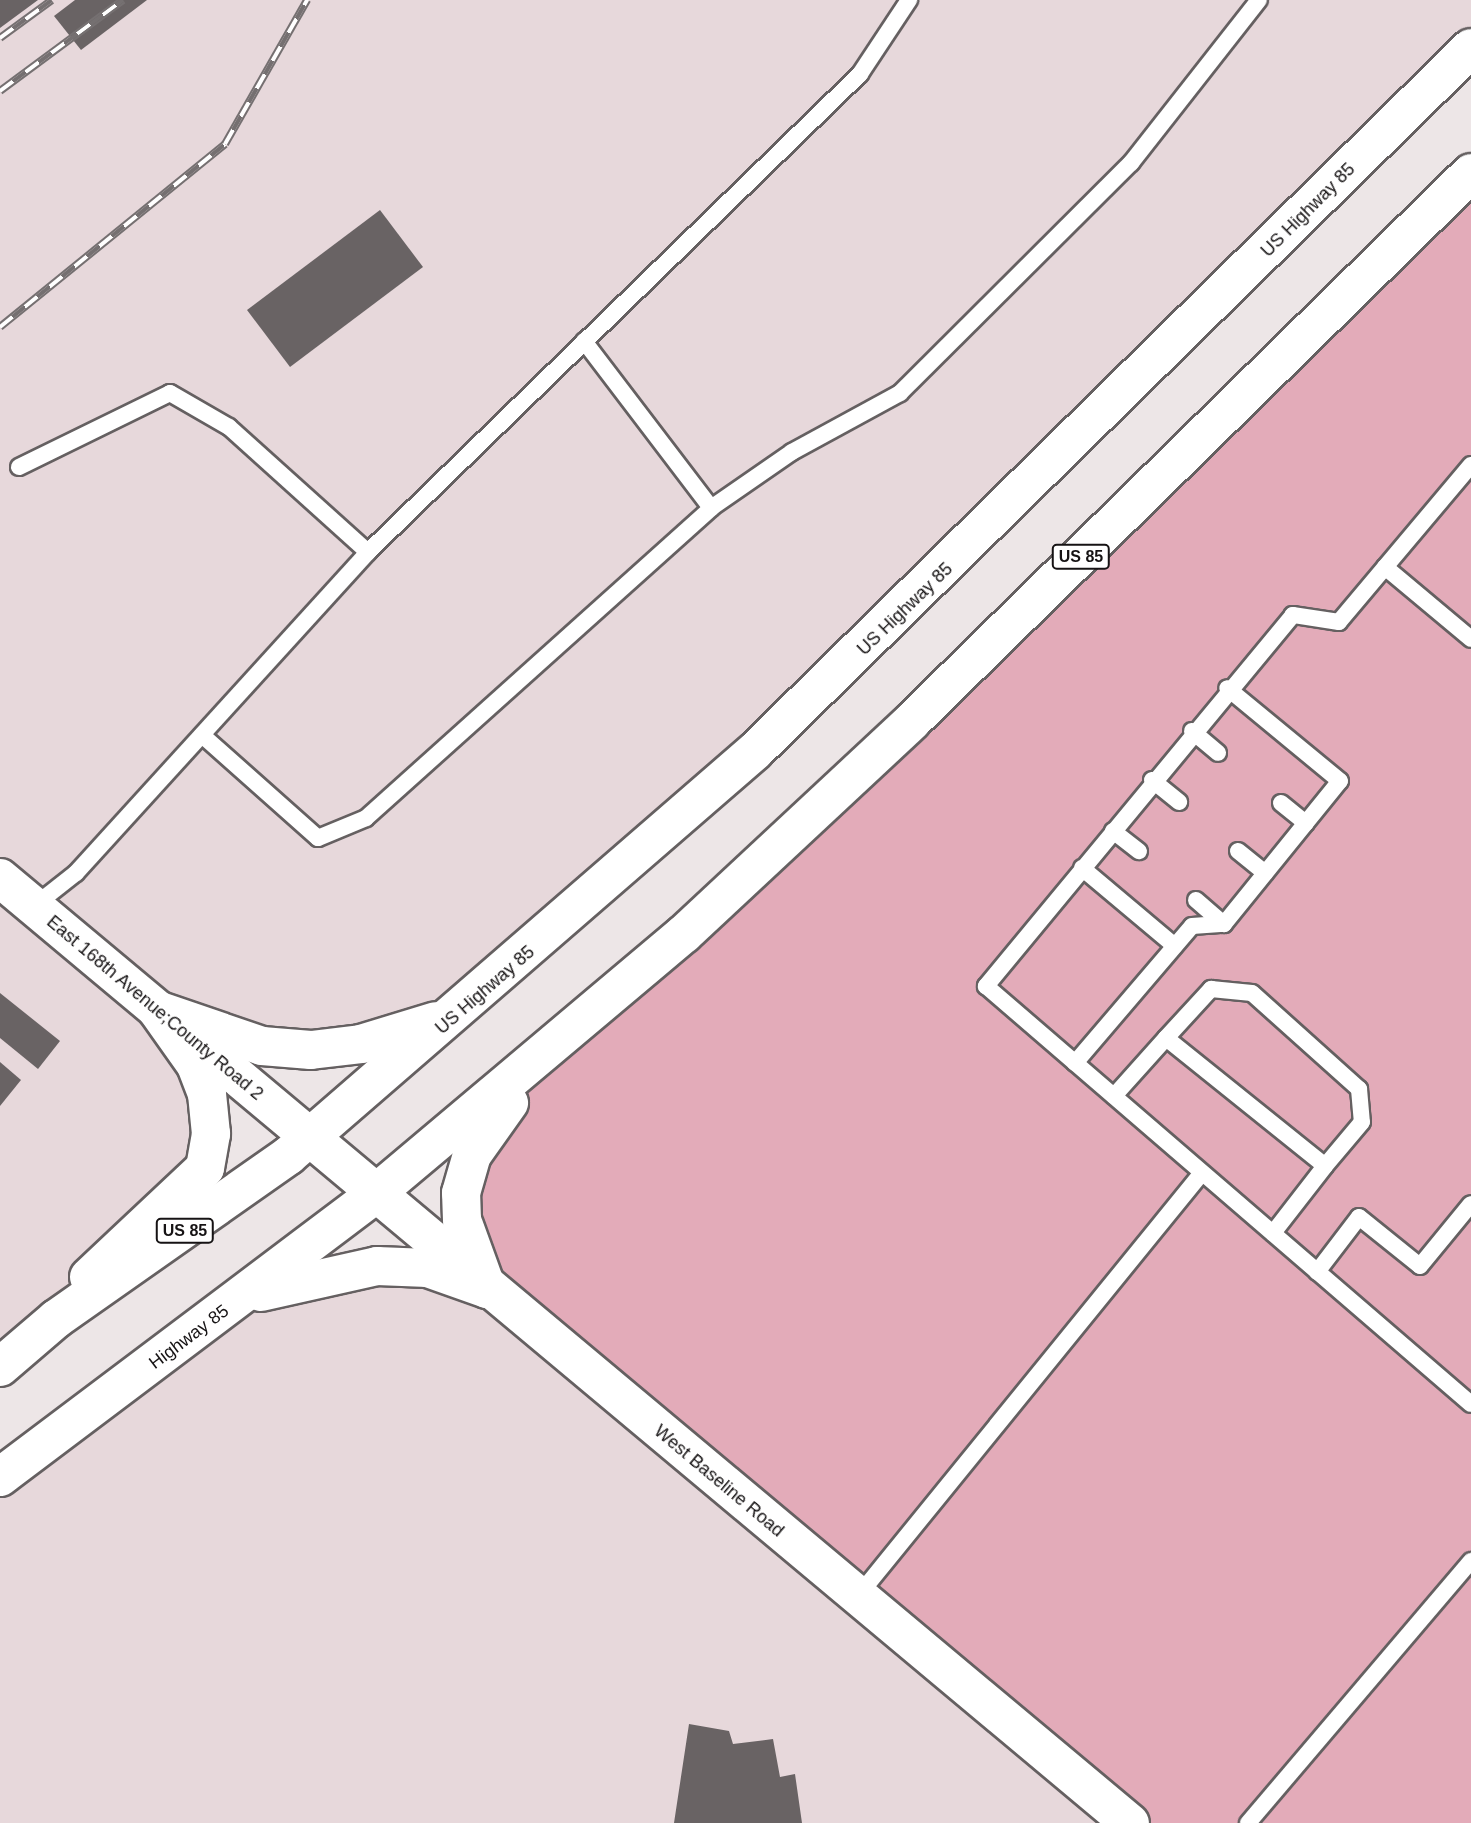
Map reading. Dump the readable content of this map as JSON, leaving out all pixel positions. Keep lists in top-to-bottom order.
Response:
{
  "streets": {
    "main road": [
      "US Highway 85",
      "US 85",
      "East 168th Avenue;County Road 2",
      "Highway 85",
      "West Baseline Road"
    ]
  },
  "crossings": [
    ["US Highway 85", "US 85"],
    ["US Highway 85", "East 168th Avenue;County Road 2"],
    ["US Highway 85", "West Baseline Road"],
    ["US 85", "East 168th Avenue;County Road 2"],
    ["US 85", "Highway 85"],
    ["US 85", "West Baseline Road"],
    ["East 168th Avenue;County Road 2", "West Baseline Road"],
    ["Highway 85", "West Baseline Road"]
  ]
}
